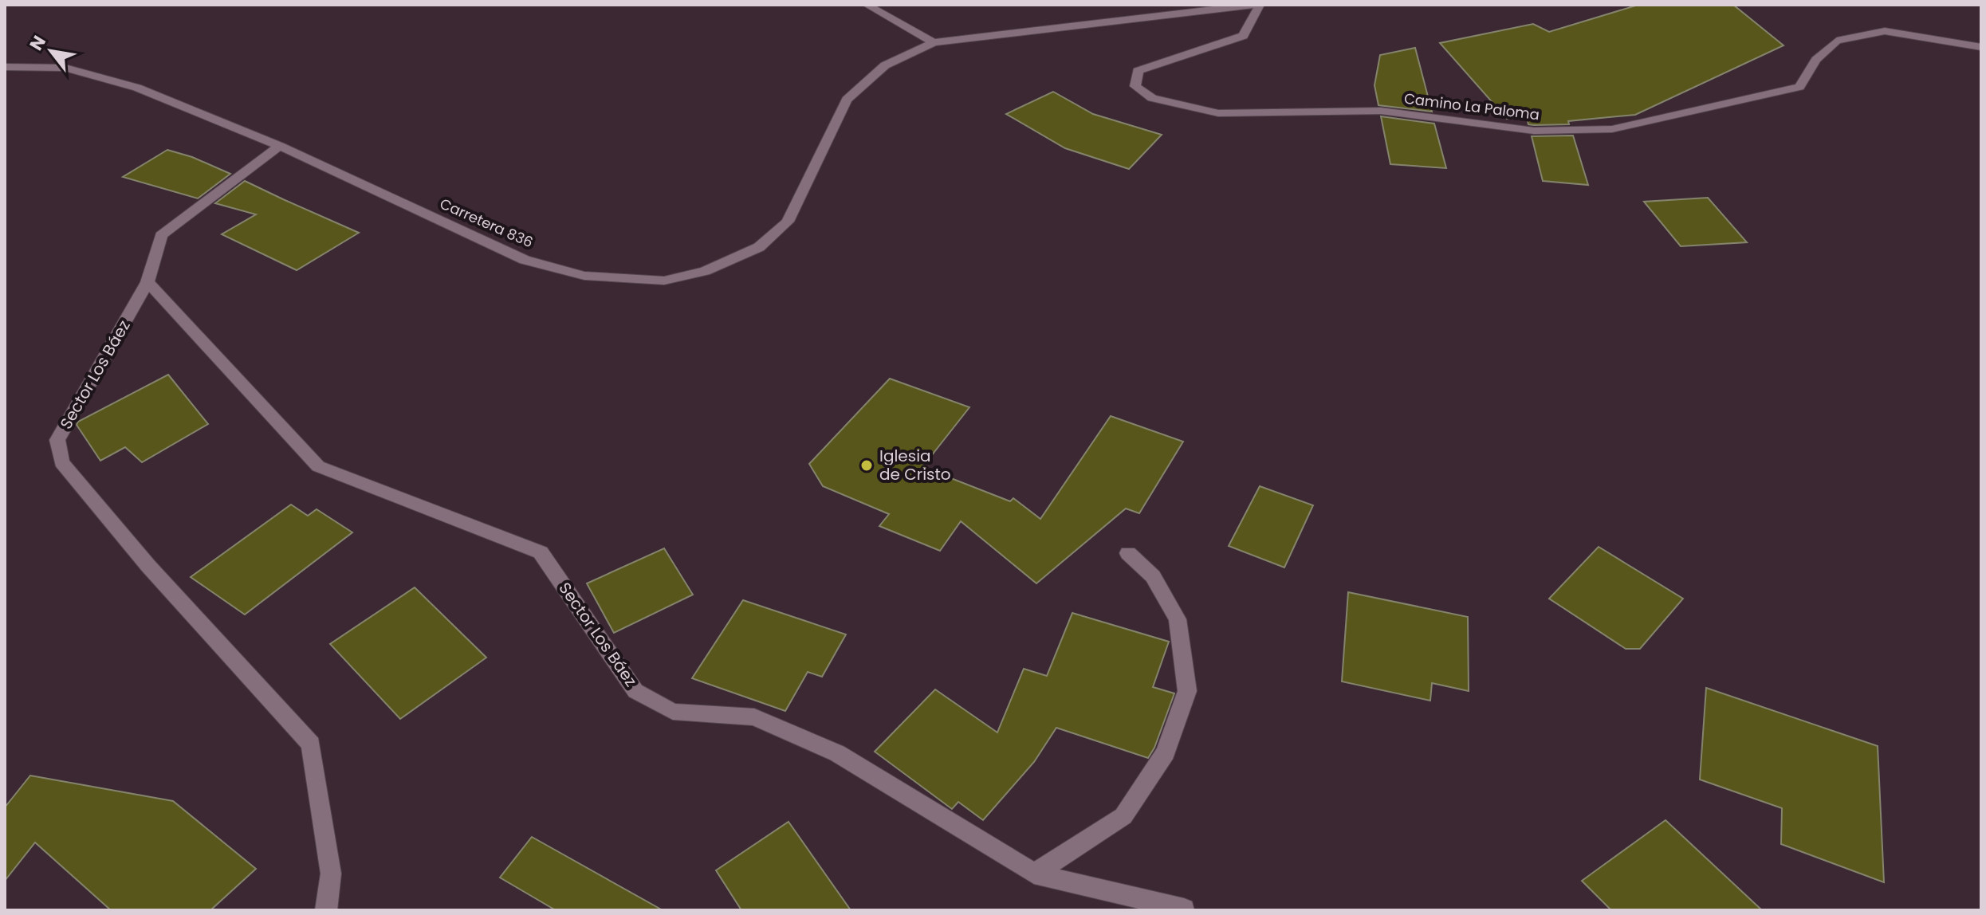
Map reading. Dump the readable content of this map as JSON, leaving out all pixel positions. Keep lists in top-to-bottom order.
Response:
{
  "streets": {
    "street": ["Camino La Paloma", "Carretera 836", "Sector Los Báez"]
  },
  "crossings": [
    ["Carretera 836", "Sector Los Báez"]
  ],
  "places": ["Iglesia de Cristo"],
  "north": "top left"
}
